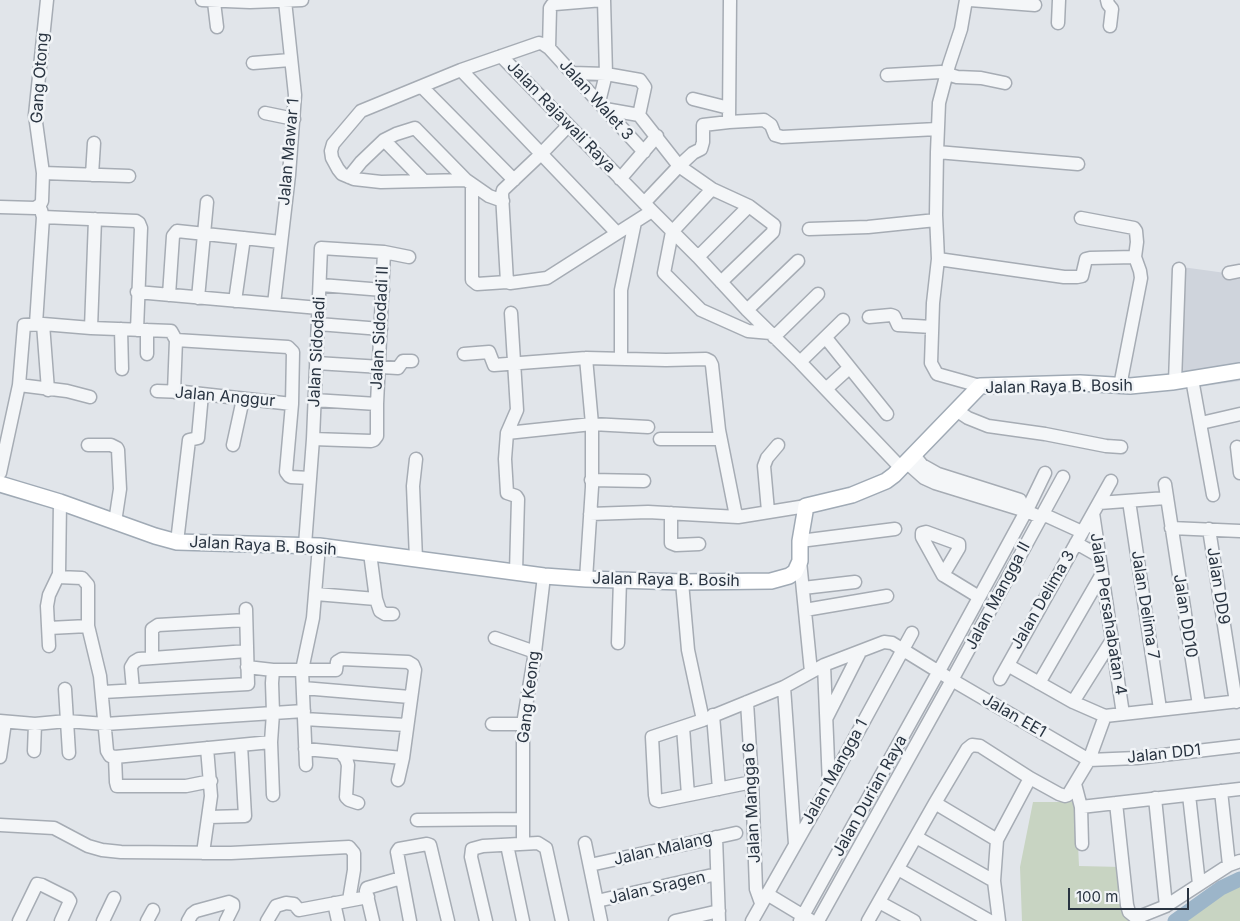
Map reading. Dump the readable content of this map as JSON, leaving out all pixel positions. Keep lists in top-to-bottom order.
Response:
{
  "streets": {
    "main road": ["Jalan Raya B. Bosih"],
    "street": [
      "Gang Otong",
      "Jalan Walet 3",
      "Jalan Rajawali Raya",
      "Jalan Mawar 1",
      "Jalan Sidodadi II",
      "Jalan Sidodadi",
      "Jalan Anggur",
      "Jalan DD9",
      "Jalan Mangga II",
      "Jalan Delima 3",
      "Jalan Delima 7",
      "Jalan Persahabatan 4",
      "Jalan DD10",
      "Gang Keong",
      "Jalan EE1",
      "Jalan DD1",
      "Jalan Mangga 1",
      "Jalan Durian Raya",
      "Jalan Mangga 6",
      "Jalan Malang",
      "Jalan Sragen"
    ]
  },
  "crossings": [
    ["Jalan Rajawali Raya", "Jalan Raya B. Bosih"],
    ["Jalan Rajawali Raya", "Jalan Mangga II"],
    ["Jalan Rajawali Raya", "Jalan Delima 3"],
    ["Jalan Rajawali Raya", "Jalan Persahabatan 4"],
    ["Jalan Sidodadi II", "Jalan Sidodadi"],
    ["Jalan Sidodadi", "Jalan Raya B. Bosih"],
    ["Jalan Raya B. Bosih", "Gang Keong"],
    ["Jalan Mangga II", "Jalan EE1"],
    ["Jalan Mangga II", "Jalan Durian Raya"],
    ["Jalan Delima 3", "Jalan Persahabatan 4"],
    ["Jalan EE1", "Jalan DD1"],
    ["Jalan EE1", "Jalan Mangga 1"],
    ["Jalan EE1", "Jalan Durian Raya"],
    ["Jalan EE1", "Jalan Mangga 6"],
    ["Jalan Mangga 1", "Jalan Mangga 6"]
  ],
  "scale_bar": "100 m"
}
